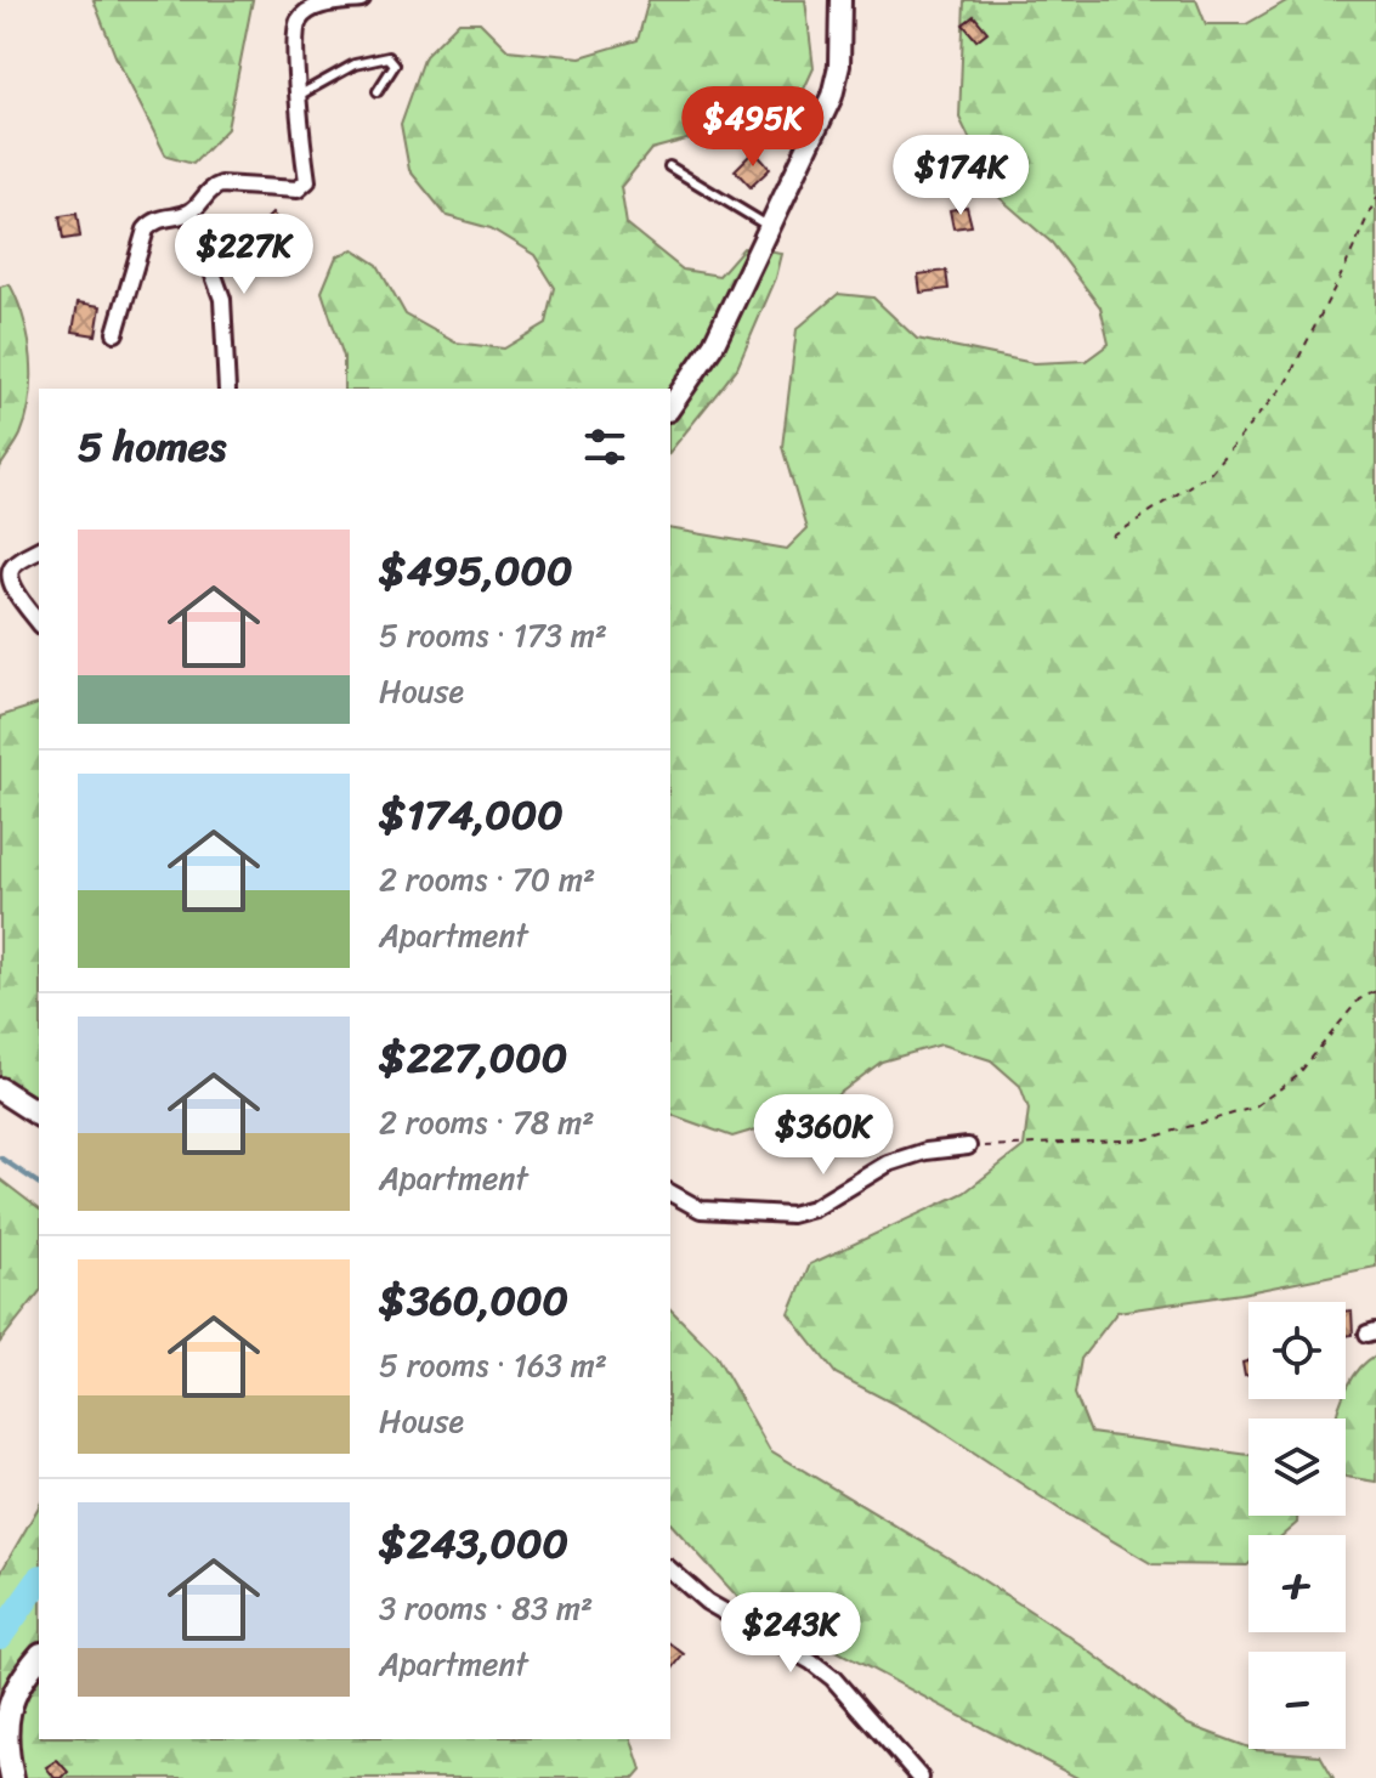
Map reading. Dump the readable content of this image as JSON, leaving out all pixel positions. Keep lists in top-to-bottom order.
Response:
{
  "page": {
    "price": [
      "$495K",
      "$174K",
      "$227K",
      "$360K",
      "$243K"
    ],
    "heading": "5 homes",
    "list": [
      {
        "name": "$495,000",
        "note": "5 rooms · 173 m² · House"
      },
      {
        "name": "$174,000",
        "note": "2 rooms · 70 m² · Apartment"
      },
      {
        "name": "$227,000",
        "note": "2 rooms · 78 m² · Apartment"
      },
      {
        "name": "$360,000",
        "note": "5 rooms · 163 m² · House"
      },
      {
        "name": "$243,000",
        "note": "3 rooms · 83 m² · Apartment"
      }
    ],
    "map_buttons": ["+", "−"]
  }
}
